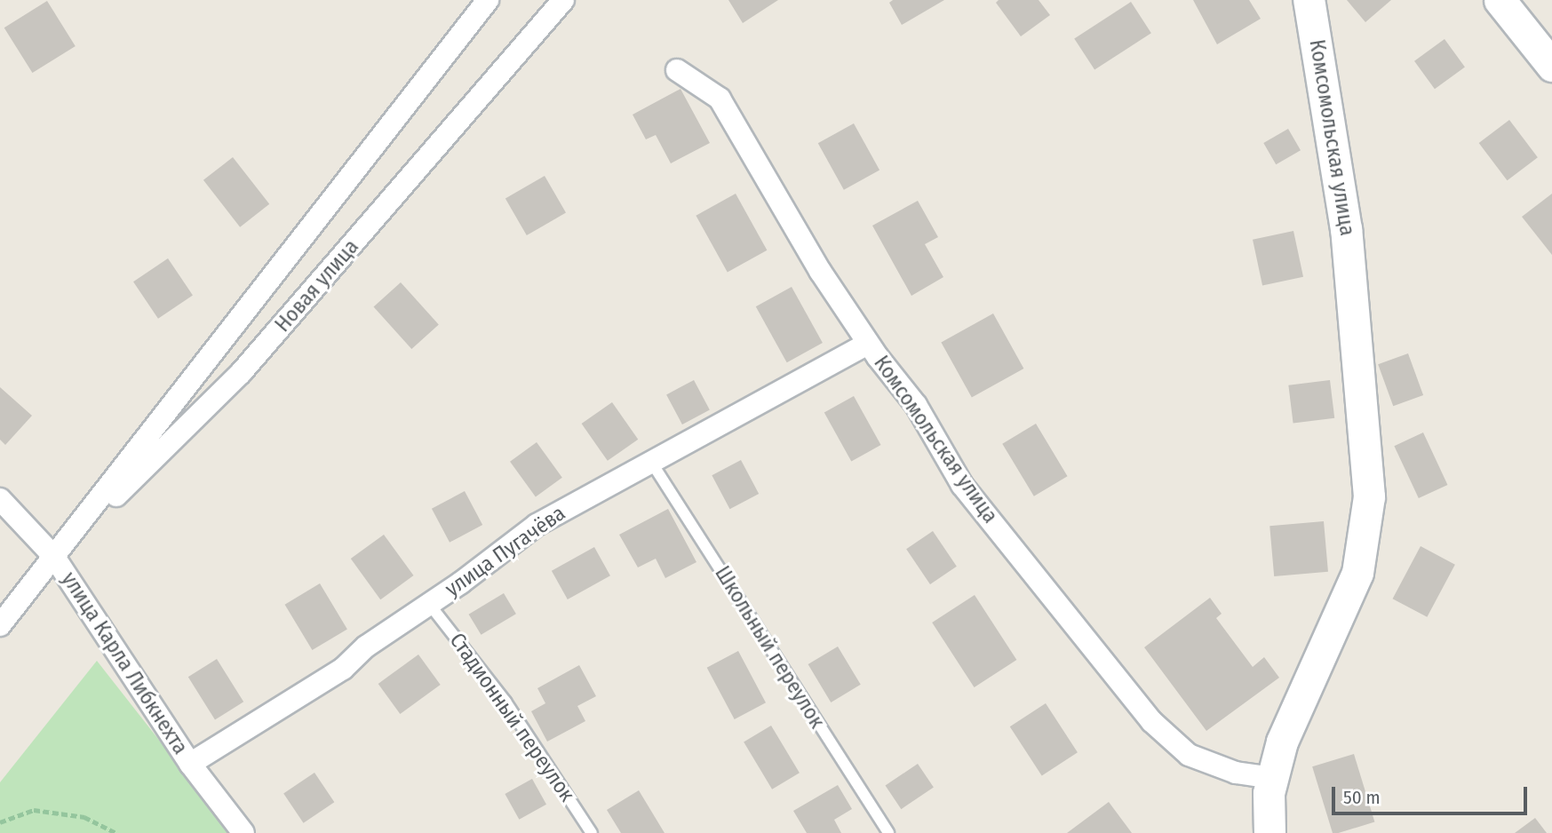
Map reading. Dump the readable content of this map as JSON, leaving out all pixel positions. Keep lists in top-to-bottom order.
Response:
{
  "streets": {
    "main road": ["Комсомольская улица"],
    "street": ["Новая улица", "улица Пугачёва", "улица Карла Либкнехта"],
    "lane": ["Школьный переулок", "Стадионный переулок"]
  },
  "crossings": [
    ["Комсомольская улица", "улица Пугачёва"],
    ["Новая улица", "улица Карла Либкнехта"],
    ["улица Пугачёва", "Школьный переулок"],
    ["улица Пугачёва", "улица Карла Либкнехта"],
    ["улица Пугачёва", "Стадионный переулок"]
  ],
  "scale_bar": "50 m"
}
